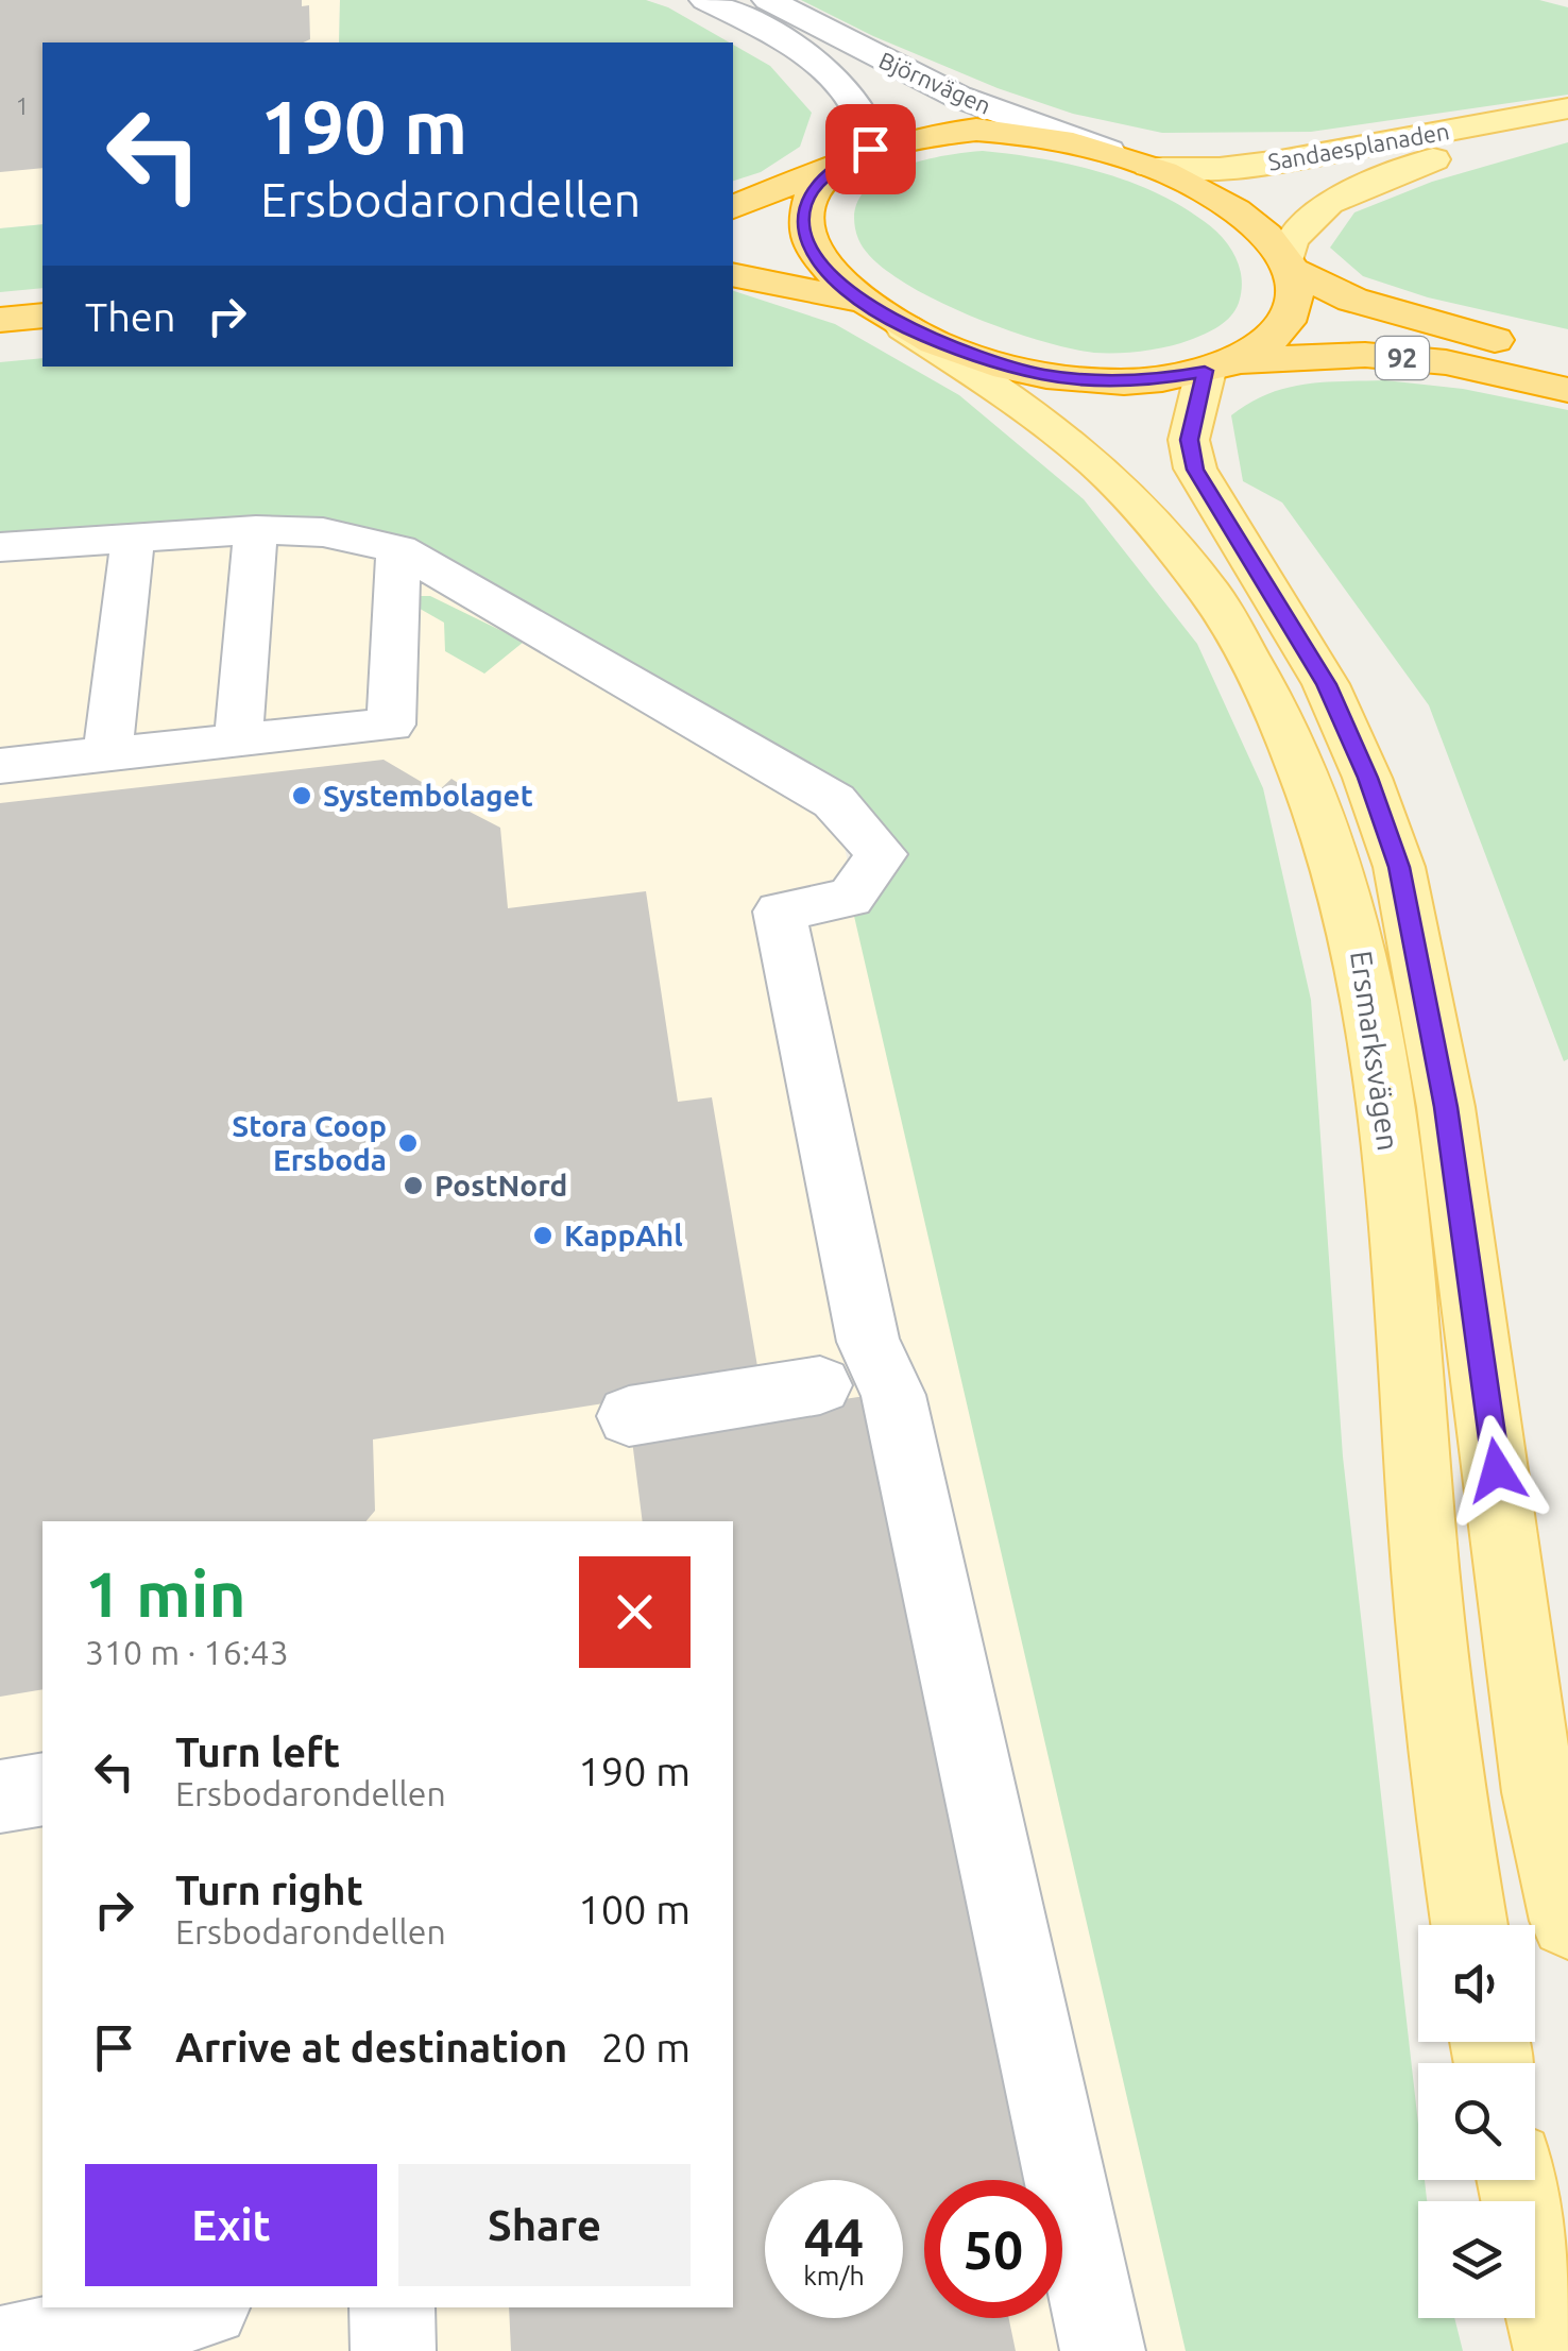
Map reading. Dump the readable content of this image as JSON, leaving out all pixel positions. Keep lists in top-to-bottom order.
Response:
{
  "streets": {
    "highway": ["92"],
    "main road": ["Sandaesplanaden", "Ersmarksvägen"],
    "street": ["Björnvägen"]
  },
  "crossings": [
    ["Sandaesplanaden", "92"],
    ["92", "Ersmarksvägen"]
  ],
  "places": [
    "Systembolaget",
    "Stora Coop Ersboda",
    "PostNord",
    "KappAhl"
  ],
  "house_numbers": ["1"],
  "page": {
    "turn": ["190 m", "Ersbodarondellen"],
    "then": "Then",
    "heading": ["1 min", "310 m · 16:43"],
    "list": [
      {
        "name": "Turn left",
        "note": "Ersbodarondellen",
        "value": "190 m"
      },
      {
        "name": "Turn right",
        "note": "Ersbodarondellen",
        "value": "100 m"
      },
      {
        "name": "Arrive at destination",
        "value": "20 m"
      }
    ],
    "buttons": ["Exit", "Share"],
    "speed": "44 km/h",
    "limit": "50"
  }
}
